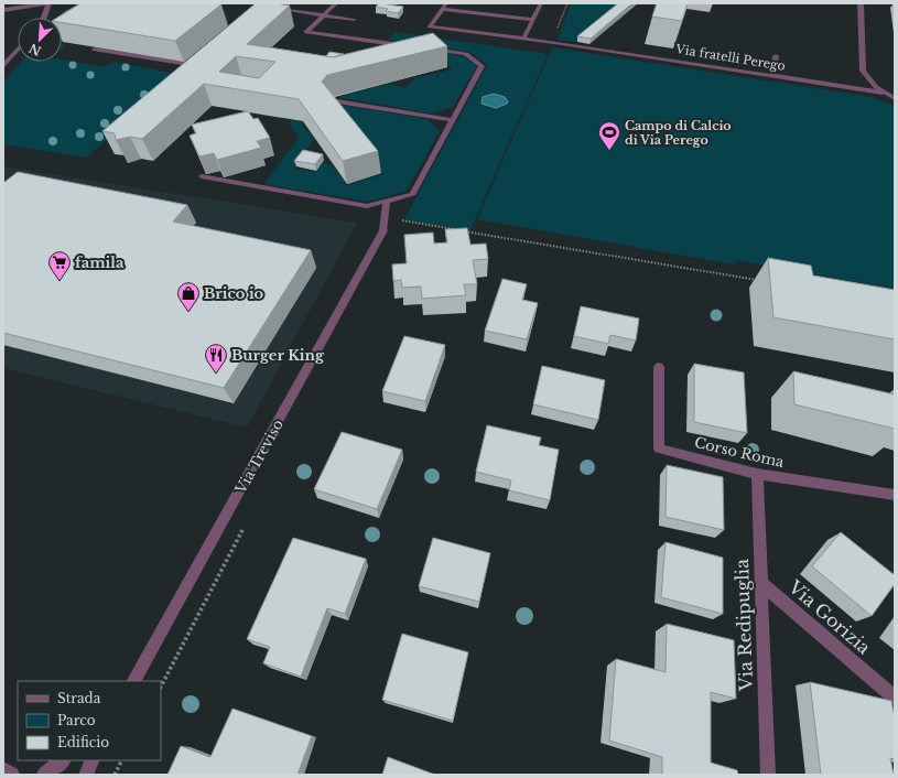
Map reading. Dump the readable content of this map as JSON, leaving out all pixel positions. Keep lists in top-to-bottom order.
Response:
{
  "streets": {
    "street": [
      "Via fratelli Perego",
      "Corso Roma",
      "Via Treviso",
      "Via Gorizia",
      "Via Redipuglia"
    ]
  },
  "crossings": [
    ["Corso Roma", "Via Redipuglia"],
    ["Via Gorizia", "Via Redipuglia"]
  ],
  "places": {
    "sports": ["Campo di Calcio di Via Perego"],
    "supermarket": ["famila"],
    "shop": ["Brico io"],
    "restaurant": ["Burger King"]
  },
  "legend": ["Strada", "Parco", "Edificio"],
  "north": "bottom left"
}
